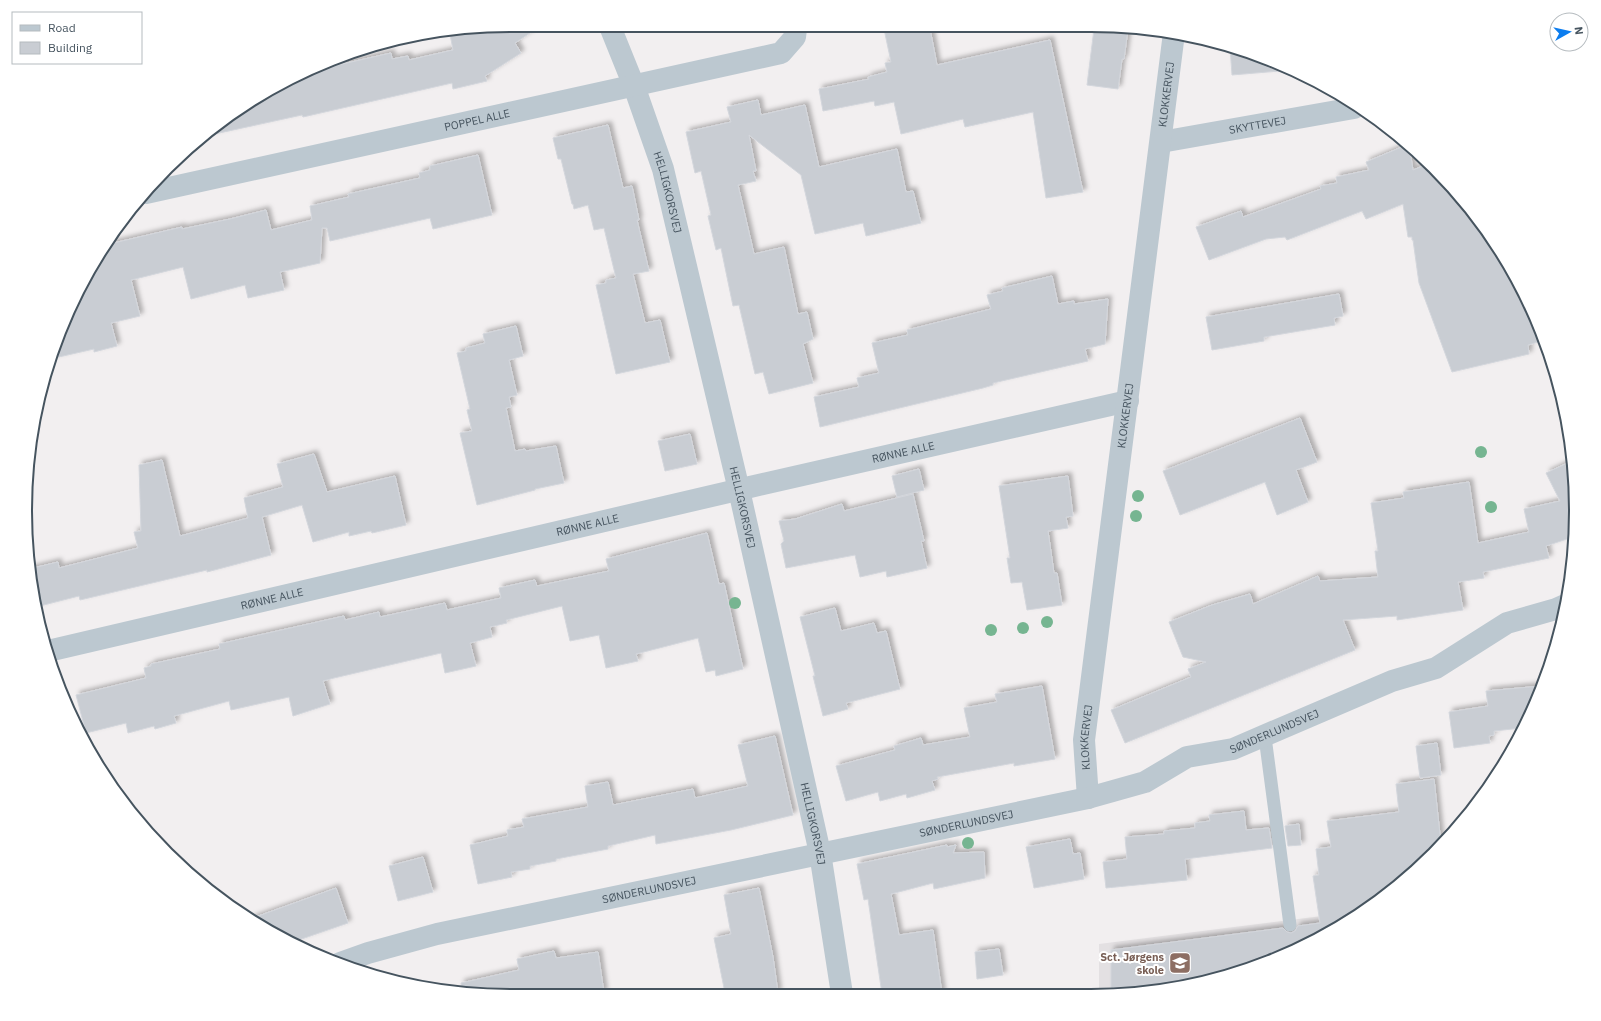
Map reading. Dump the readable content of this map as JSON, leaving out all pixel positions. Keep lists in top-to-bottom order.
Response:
{
  "streets": {
    "street": [
      "KLOKKERVEJ",
      "POPPEL ALLE",
      "SKYTTEVEJ",
      "HELLIGKORSVEJ",
      "RØNNE ALLE",
      "SØNDERLUNDSVEJ"
    ]
  },
  "crossings": [
    ["KLOKKERVEJ", "SKYTTEVEJ"],
    ["KLOKKERVEJ", "RØNNE ALLE"],
    ["KLOKKERVEJ", "SØNDERLUNDSVEJ"],
    ["POPPEL ALLE", "HELLIGKORSVEJ"],
    ["HELLIGKORSVEJ", "RØNNE ALLE"],
    ["HELLIGKORSVEJ", "SØNDERLUNDSVEJ"]
  ],
  "places": {
    "school or university": ["Sct. Jørgens skole"]
  },
  "legend": ["Road", "Building"],
  "north": "right"
}
